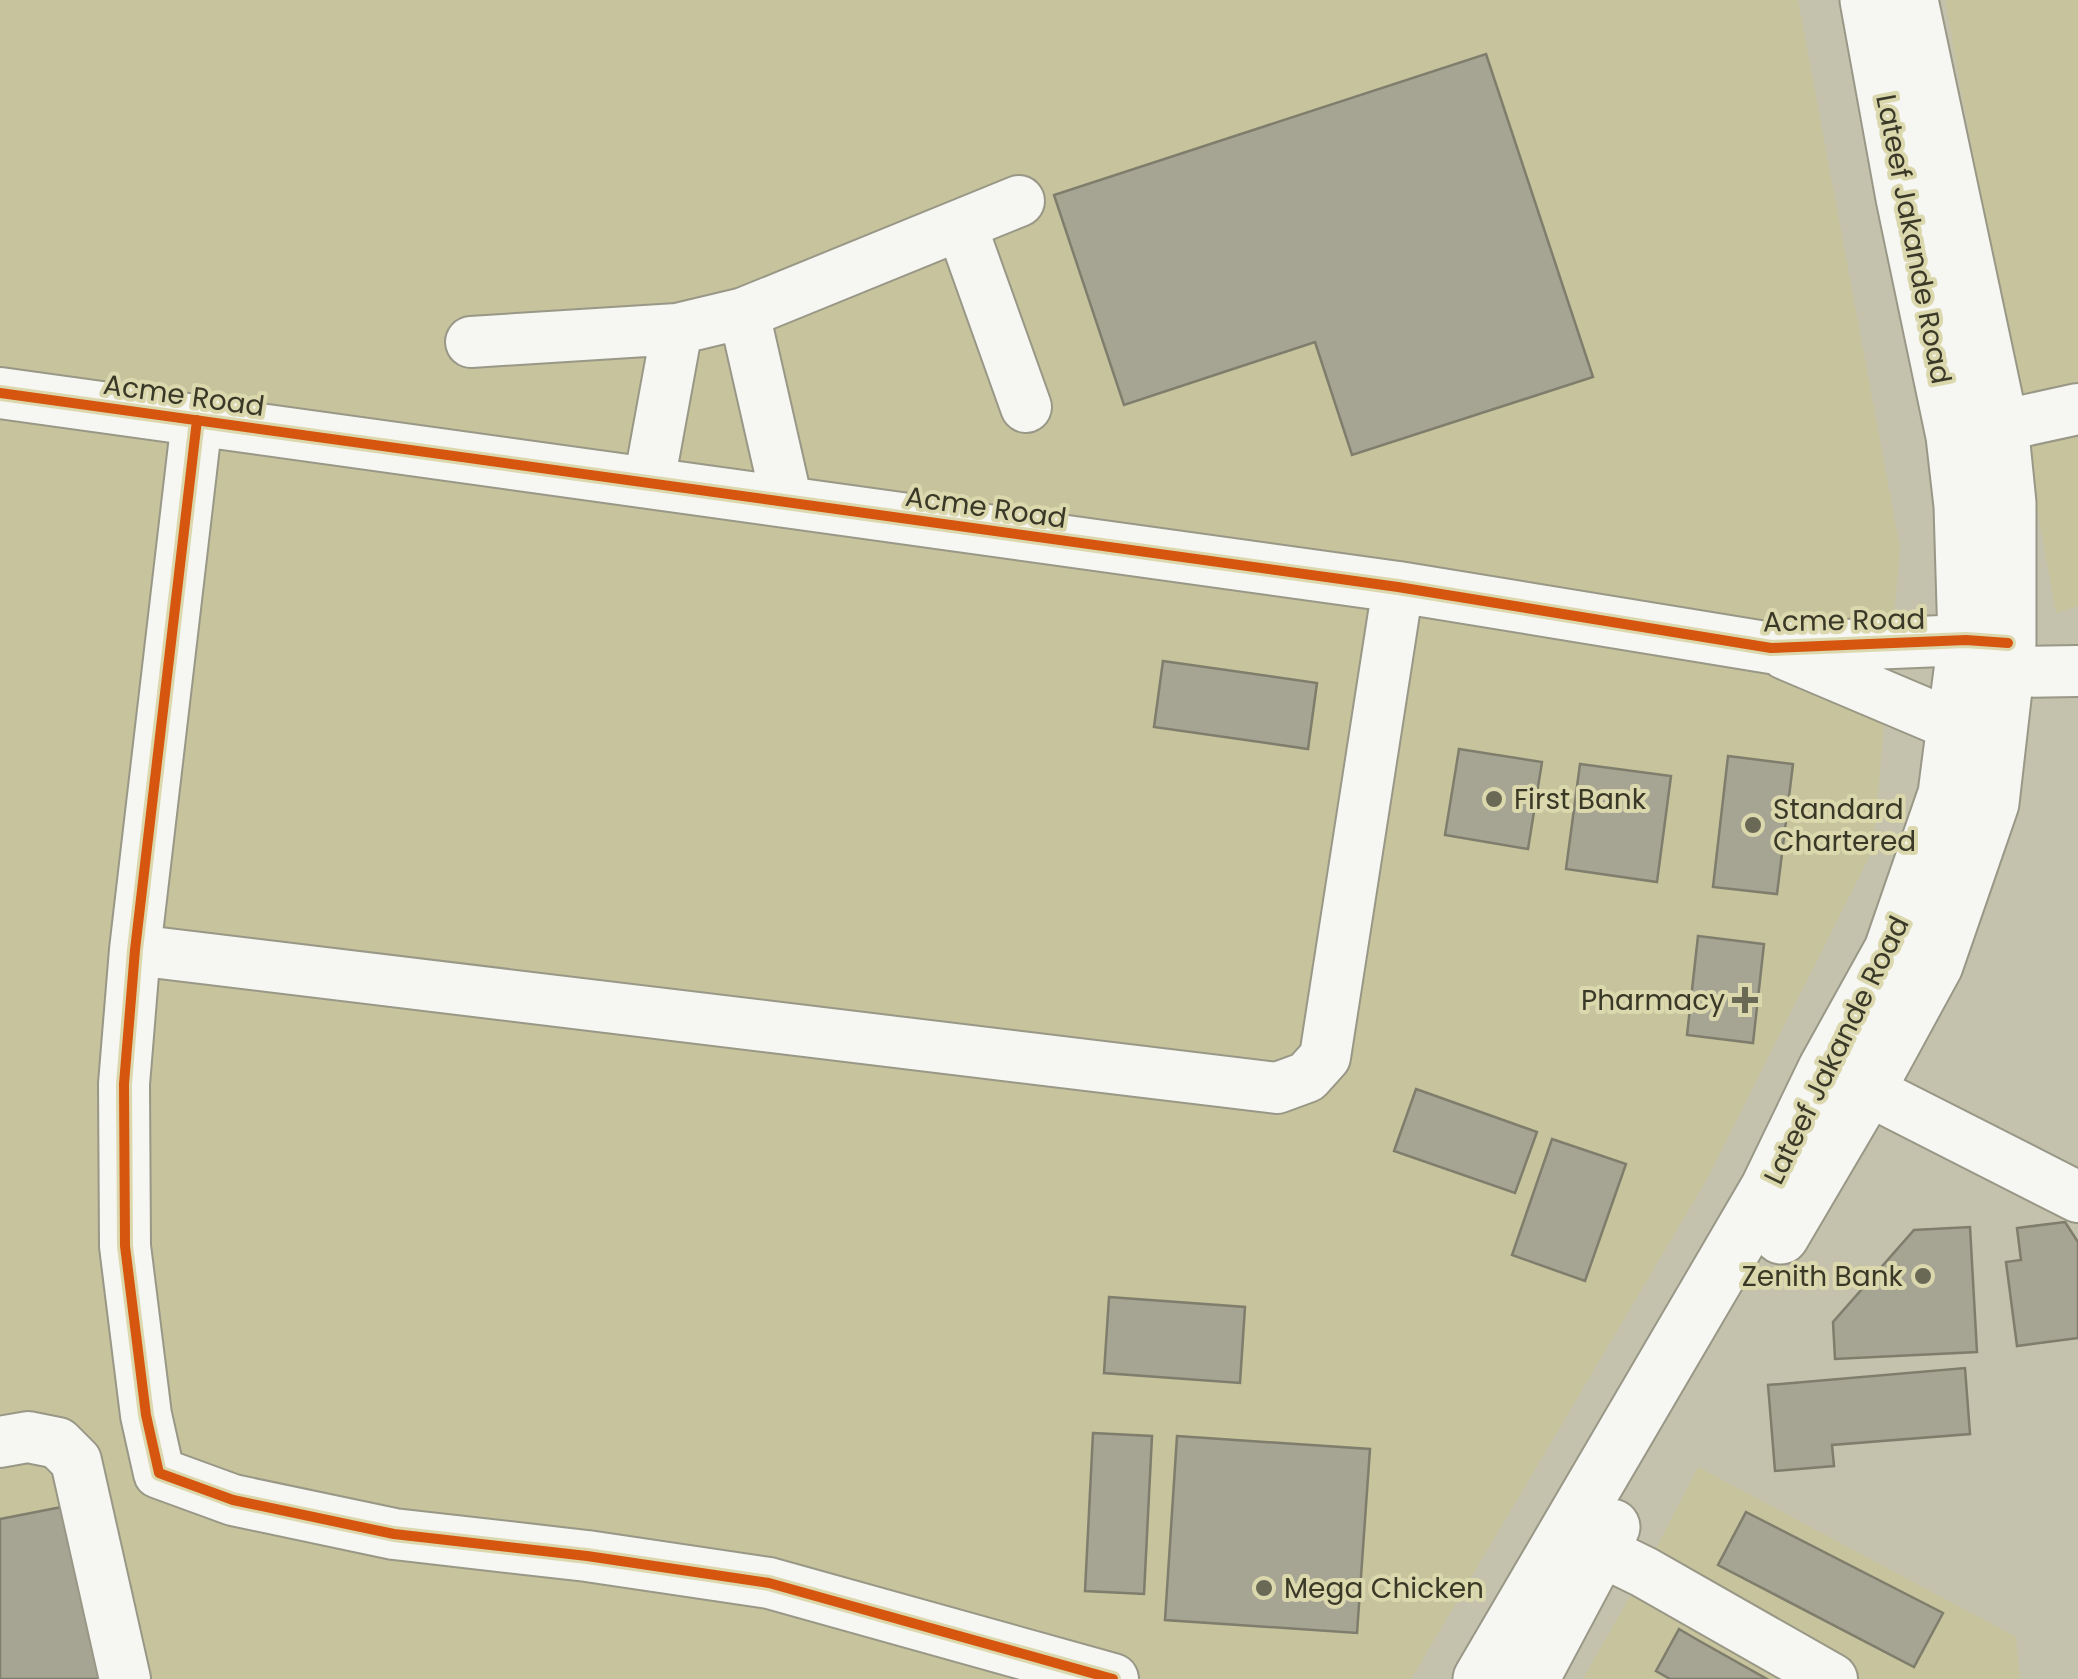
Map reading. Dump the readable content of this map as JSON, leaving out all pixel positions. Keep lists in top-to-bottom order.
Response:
{
  "streets": {
    "main road": ["Lateef Jakande Road"],
    "street": ["Acme Road"]
  },
  "crossings": [
    ["Lateef Jakande Road", "Acme Road"]
  ],
  "places": {
    "other": [
      "First Bank",
      "Standard Chartered",
      "Zenith Bank",
      "Mega Chicken"
    ],
    "health": ["Pharmacy"]
  }
}
